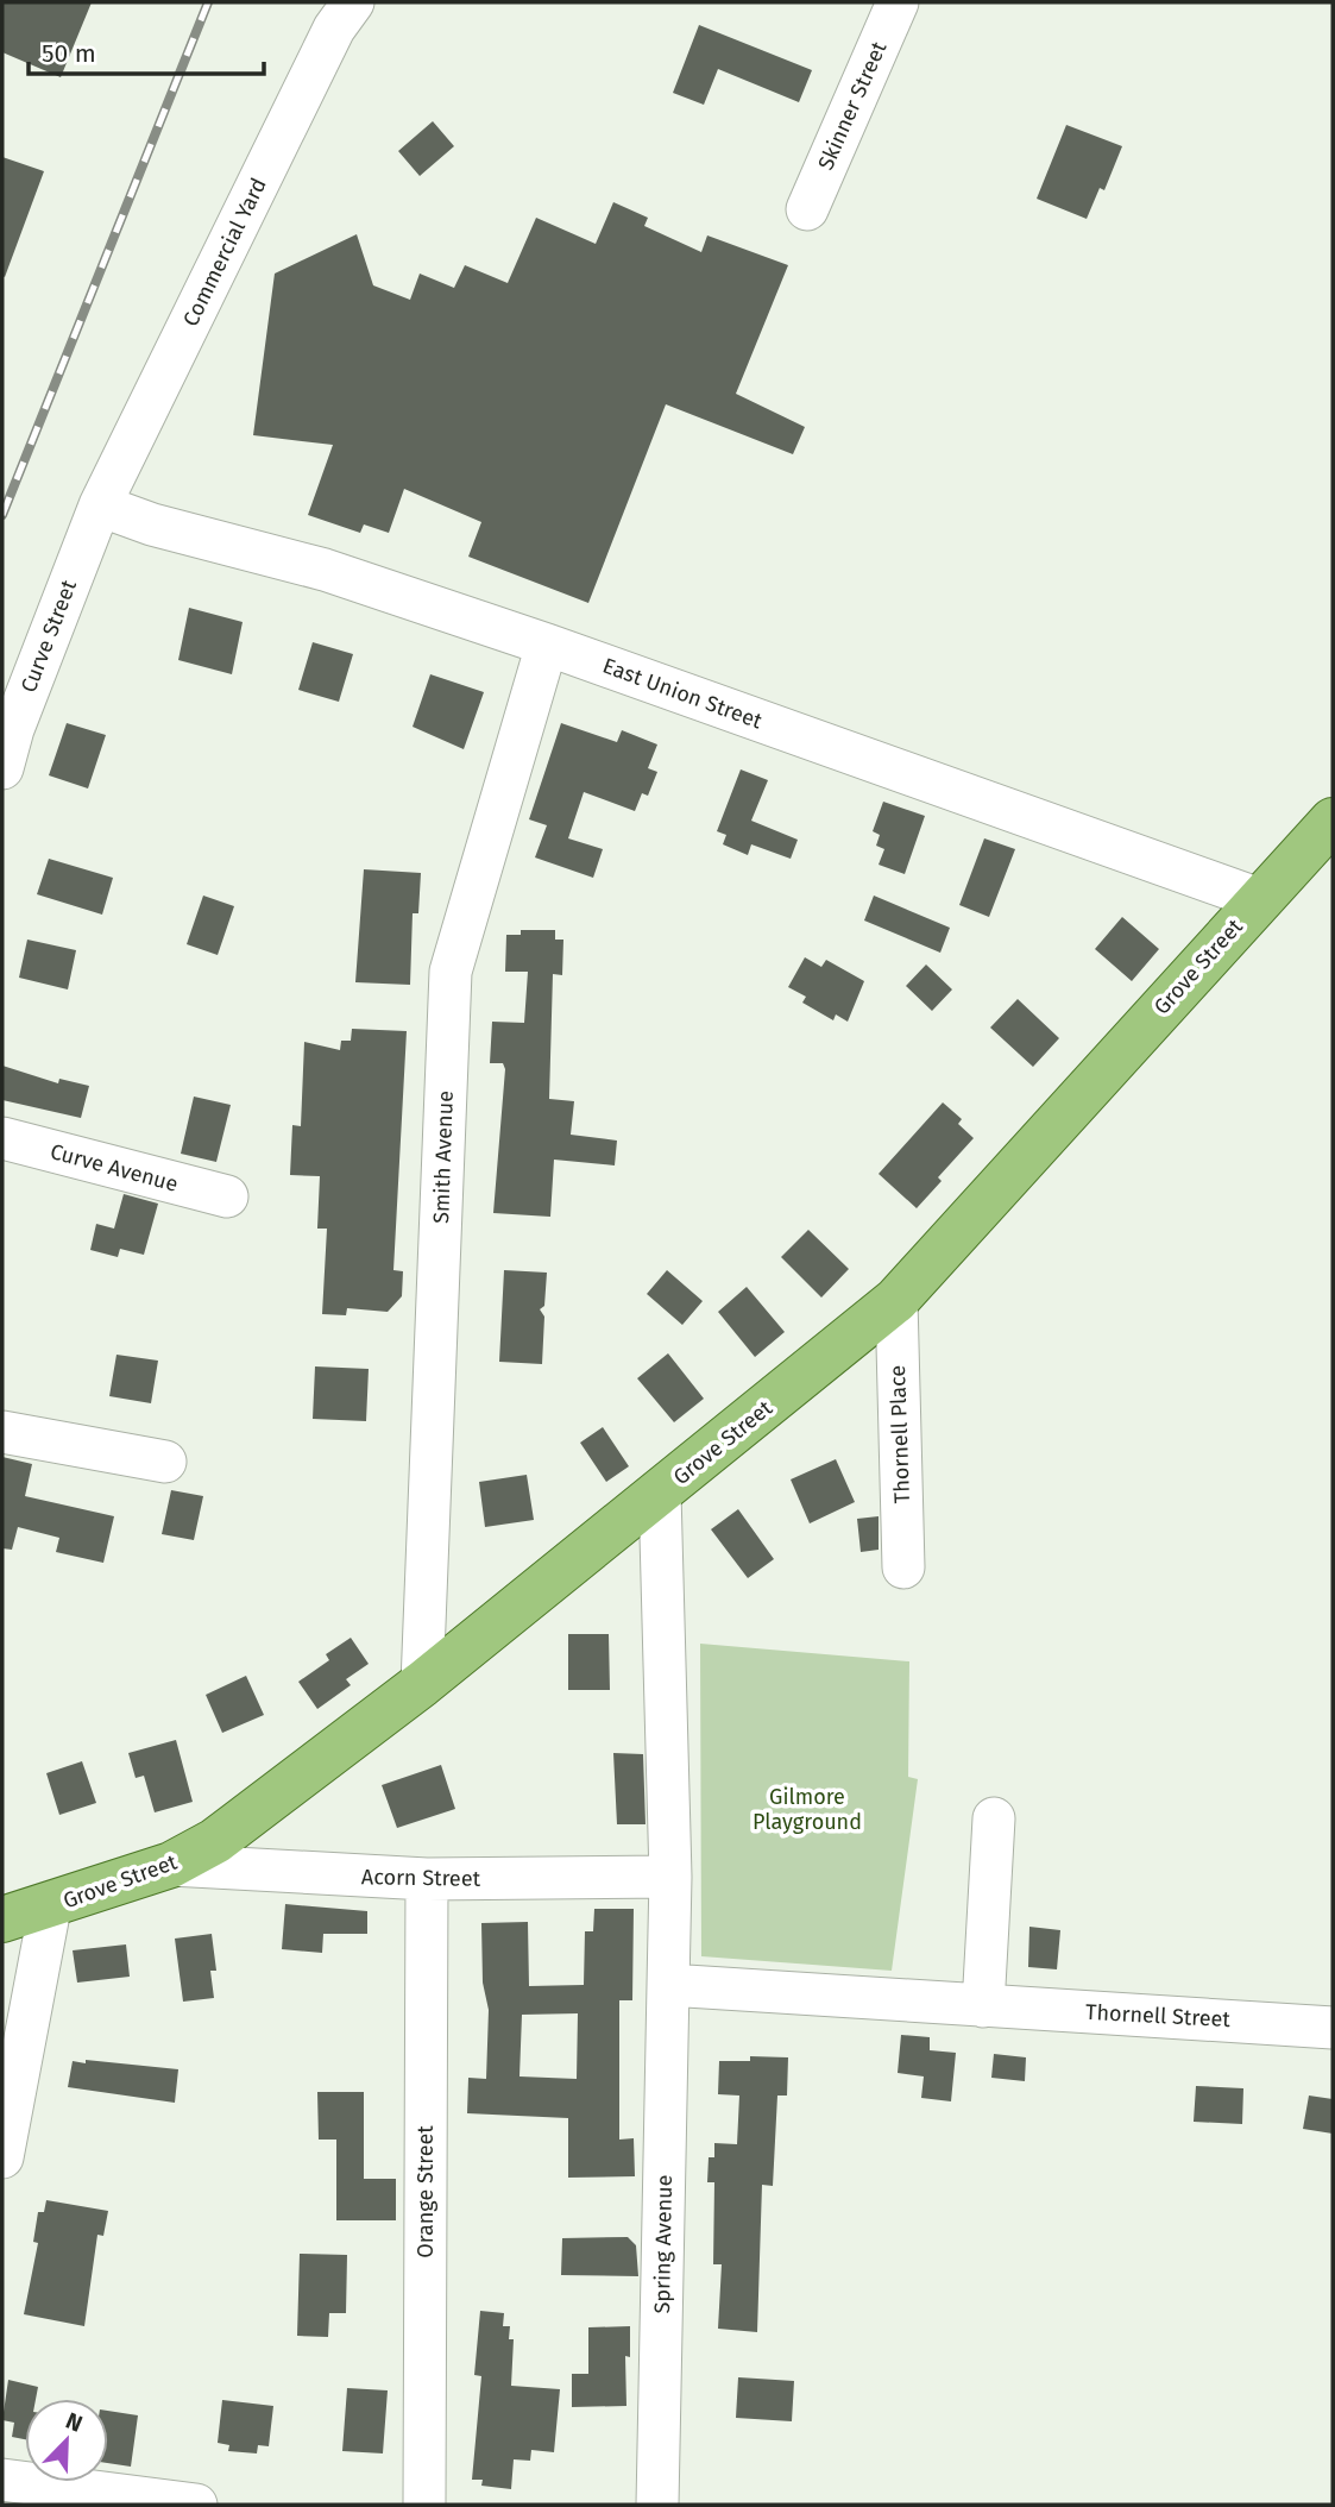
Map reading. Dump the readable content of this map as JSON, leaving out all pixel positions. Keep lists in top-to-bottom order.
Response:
{
  "streets": {
    "main road": ["Grove Street"],
    "street": [
      "Skinner Street",
      "Commercial Yard",
      "Curve Street",
      "East Union Street",
      "Smith Avenue",
      "Curve Avenue",
      "Thornell Place",
      "Acorn Street",
      "Thornell Street",
      "Orange Street",
      "Spring Avenue"
    ]
  },
  "crossings": [
    ["Commercial Yard", "Curve Street"],
    ["Commercial Yard", "East Union Street"],
    ["Curve Street", "East Union Street"],
    ["East Union Street", "Grove Street"],
    ["East Union Street", "Smith Avenue"],
    ["Grove Street", "Smith Avenue"],
    ["Grove Street", "Thornell Place"],
    ["Grove Street", "Acorn Street"],
    ["Grove Street", "Spring Avenue"],
    ["Acorn Street", "Orange Street"],
    ["Acorn Street", "Spring Avenue"]
  ],
  "parks": ["Gilmore Playground"],
  "scale_bar": "50 m",
  "north": "top right"
}
